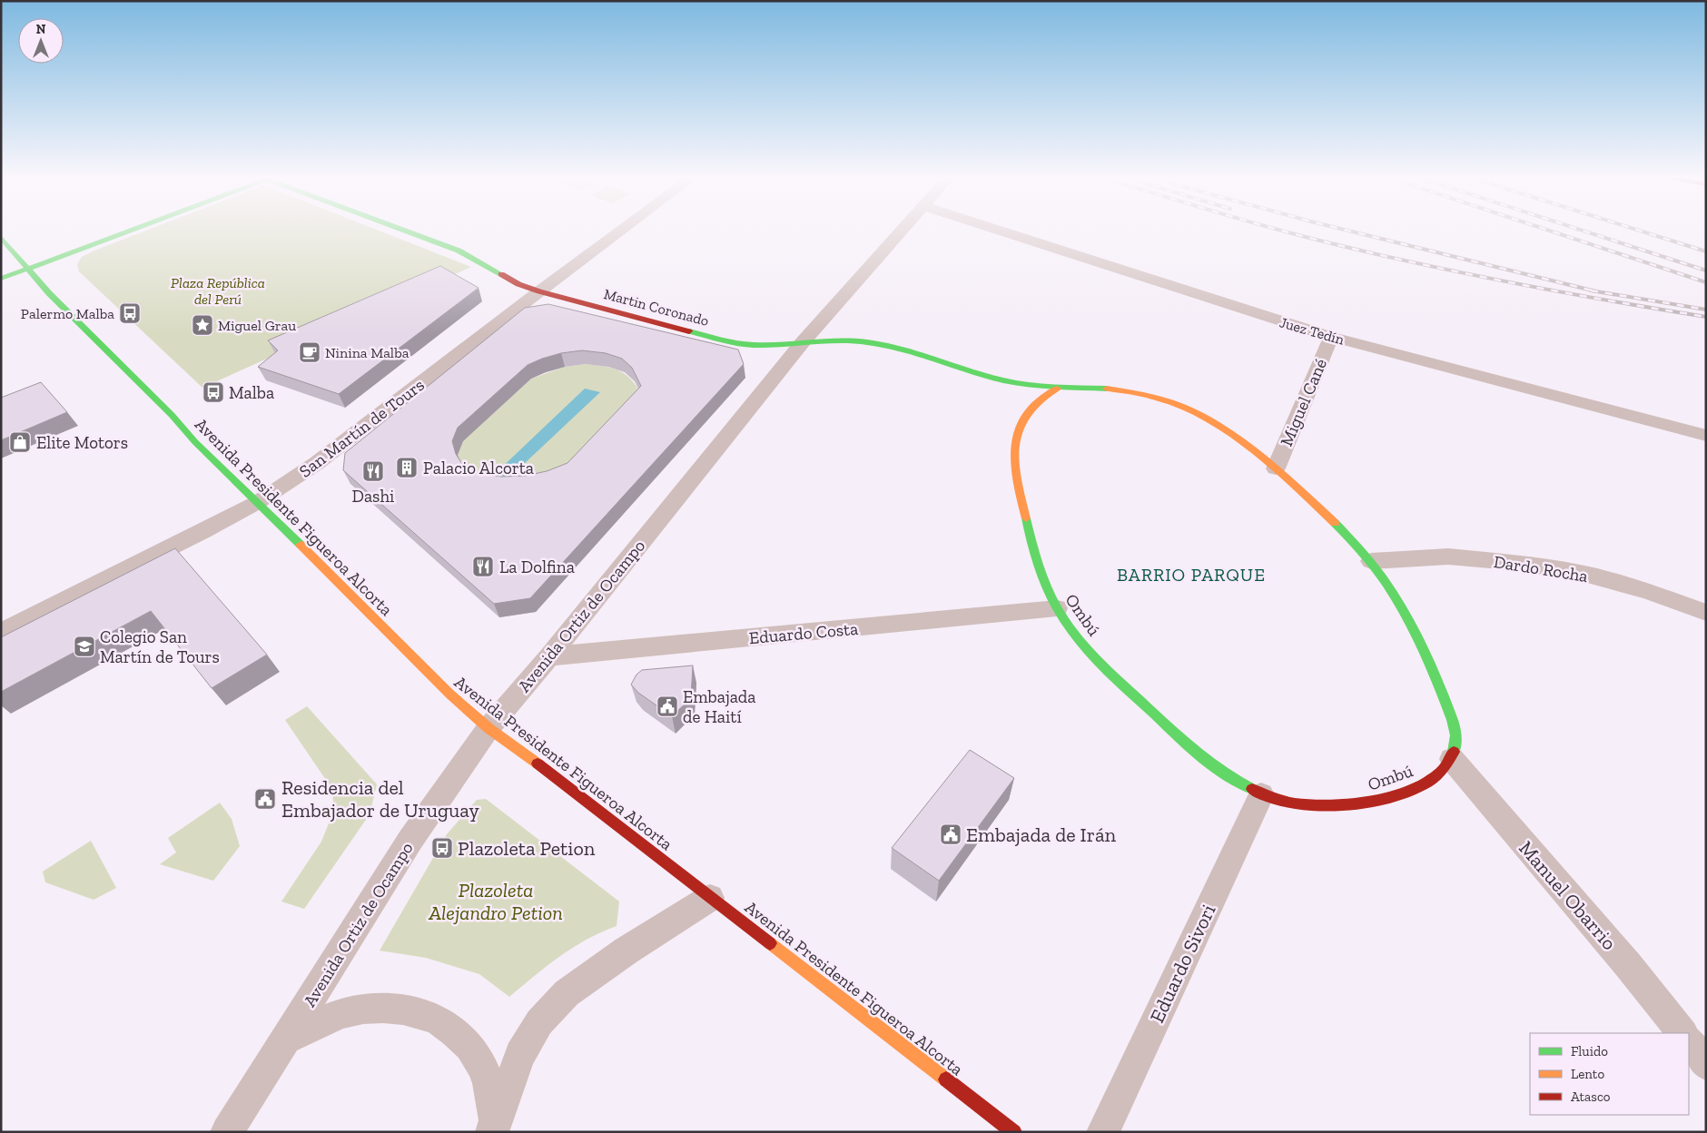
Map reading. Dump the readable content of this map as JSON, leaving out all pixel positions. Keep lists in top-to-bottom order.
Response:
{
  "streets": {
    "street": [
      "Martin Coronado",
      "Juez Tedín",
      "Miguel Cané",
      "San Martín de Tours",
      "Avenida Presidente Figueroa Alcorta",
      "Dardo Rocha",
      "Ombú",
      "Avenida Ortiz de Ocampo",
      "Eduardo Costa",
      "Manuel Obarrio",
      "Eduardo Sivori"
    ]
  },
  "crossings": [
    ["Martin Coronado", "San Martín de Tours"],
    ["Martin Coronado", "Ombú"],
    ["Martin Coronado", "Avenida Ortiz de Ocampo"],
    ["Juez Tedín", "Miguel Cané"],
    ["San Martín de Tours", "Avenida Presidente Figueroa Alcorta"],
    ["Avenida Presidente Figueroa Alcorta", "Avenida Ortiz de Ocampo"],
    ["Ombú", "Eduardo Costa"],
    ["Ombú", "Manuel Obarrio"],
    ["Ombú", "Eduardo Sivori"],
    ["Avenida Ortiz de Ocampo", "Eduardo Costa"]
  ],
  "districts": ["BARRIO PARQUE"],
  "parks": ["Plaza República del Perú", "Plazoleta Alejandro Petion"],
  "places": {
    "bus stop": ["Palermo Malba", "Malba", "Plazoleta Petion"],
    "place": ["Miguel Grau"],
    "cafe": ["Ninina Malba"],
    "shop": ["Elite Motors"],
    "building": ["Palacio Alcorta"],
    "restaurant": ["Dashi", "La Dolfina"],
    "school or university": ["Colegio San Martín de Tours"],
    "public building": ["Embajada de Haití", "Residencia del Embajador de Uruguay", "Embajada de Irán"]
  },
  "legend": ["Fluido", "Lento", "Atasco"],
  "north": "top"
}
